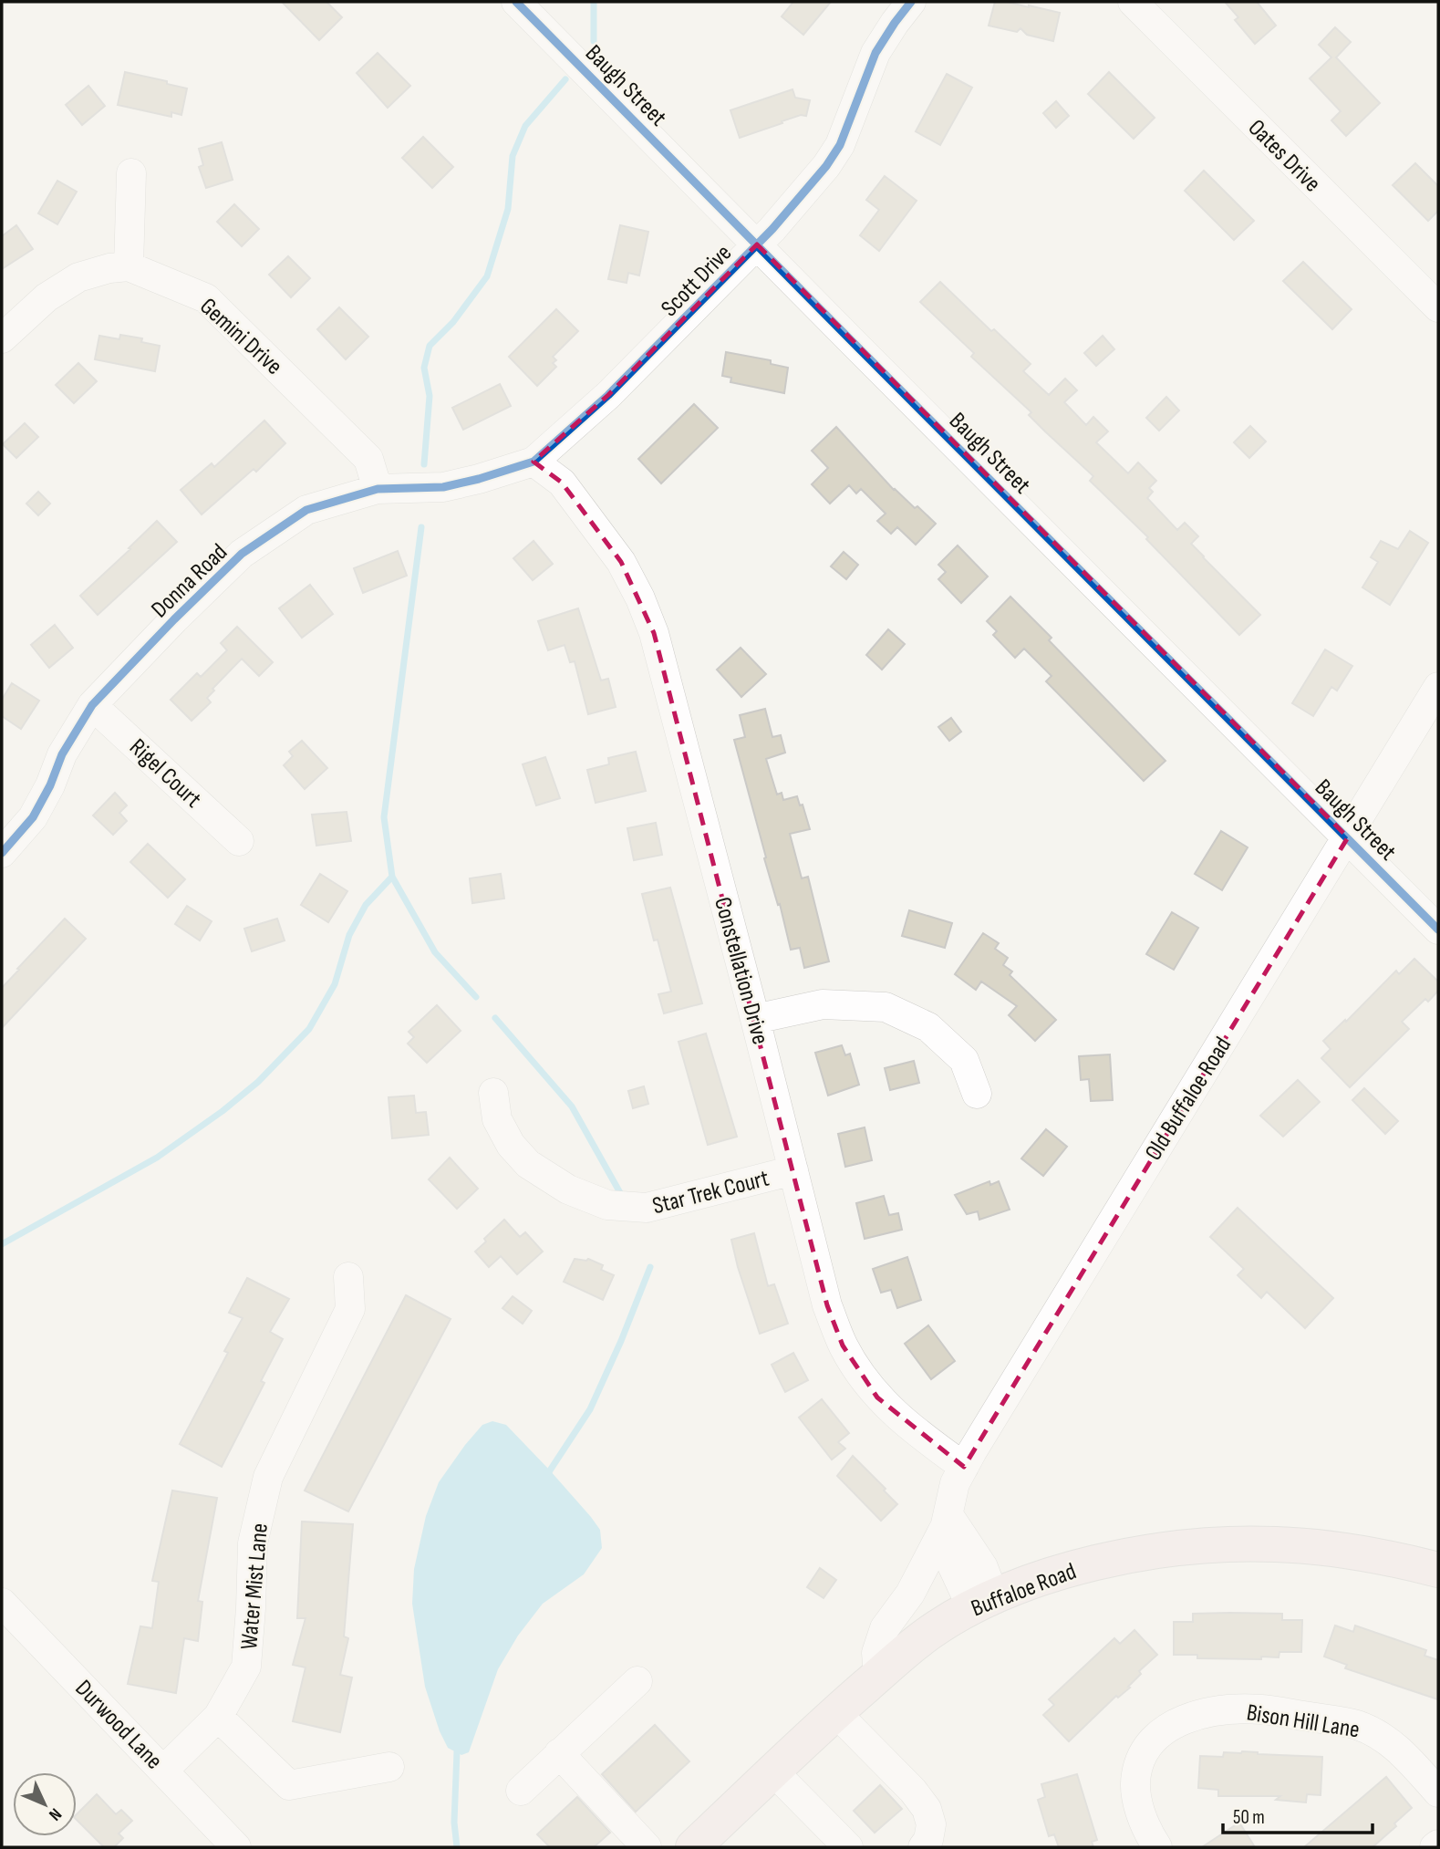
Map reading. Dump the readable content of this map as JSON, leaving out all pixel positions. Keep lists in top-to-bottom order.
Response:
{
  "streets": {
    "main road": ["Buffaloe Road"],
    "street": [
      "Baugh Street",
      "Oates Drive",
      "Scott Drive",
      "Gemini Drive",
      "Donna Road",
      "Rigel Court",
      "Constellation Drive",
      "Old Buffaloe Road",
      "Star Trek Court",
      "Water Mist Lane",
      "Bison Hill Lane",
      "Durwood Lane"
    ]
  },
  "crossings": [
    ["Baugh Street", "Scott Drive"],
    ["Baugh Street", "Old Buffaloe Road"],
    ["Scott Drive", "Donna Road"],
    ["Scott Drive", "Constellation Drive"],
    ["Gemini Drive", "Donna Road"],
    ["Donna Road", "Rigel Court"],
    ["Donna Road", "Constellation Drive"],
    ["Constellation Drive", "Old Buffaloe Road"],
    ["Constellation Drive", "Star Trek Court"],
    ["Old Buffaloe Road", "Buffaloe Road"],
    ["Water Mist Lane", "Durwood Lane"]
  ],
  "scale_bar": "50 m",
  "north": "bottom right"
}
